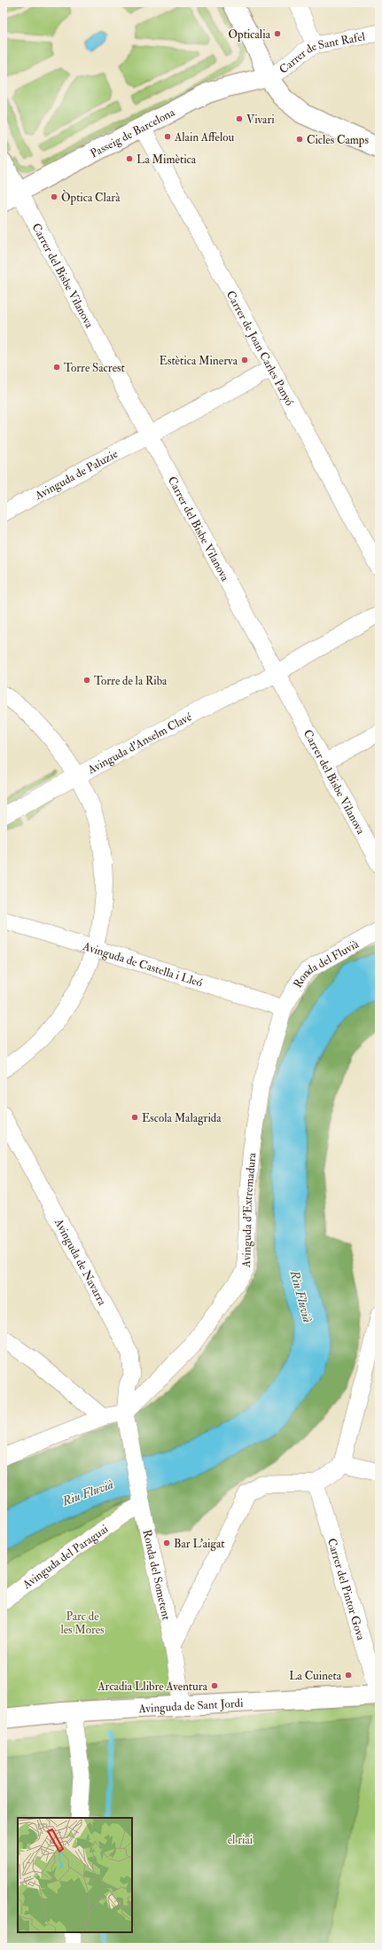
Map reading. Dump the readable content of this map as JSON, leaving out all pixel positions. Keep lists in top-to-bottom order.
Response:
{
  "streets": {
    "main road": ["Passeig de Barcelona", "Avinguda de Sant Jordi"],
    "street": [
      "Carrer de Sant Rafel",
      "Carrer del Bisbe Vilanova",
      "Carrer de Joan Carles Panyó",
      "Avinguda de Paluzie",
      "Avinguda d'Anselm Clavé",
      "Avinguda de Castella i Lleó",
      "Ronda del Fluvià",
      "Avinguda d'Extremadura",
      "Avinguda de Navarra",
      "Avinguda del Paraguai",
      "Ronda del Sometent",
      "Carrer del Pintor Gova"
    ]
  },
  "crossings": [
    ["Carrer de Sant Rafel", "Passeig de Barcelona"],
    ["Passeig de Barcelona", "Carrer del Bisbe Vilanova"],
    ["Passeig de Barcelona", "Carrer de Joan Carles Panyó"],
    ["Carrer del Bisbe Vilanova", "Avinguda de Paluzie"],
    ["Carrer del Bisbe Vilanova", "Avinguda d'Anselm Clavé"],
    ["Carrer de Joan Carles Panyó", "Avinguda de Paluzie"],
    ["Avinguda de Castella i Lleó", "Ronda del Fluvià"],
    ["Avinguda de Castella i Lleó", "Avinguda d'Extremadura"],
    ["Ronda del Fluvià", "Avinguda d'Extremadura"],
    ["Avinguda d'Extremadura", "Avinguda de Navarra"],
    ["Avinguda de Navarra", "Avinguda del Paraguai"],
    ["Avinguda de Navarra", "Ronda del Sometent"],
    ["Avinguda del Paraguai", "Ronda del Sometent"],
    ["Ronda del Sometent", "Carrer del Pintor Gova"],
    ["Ronda del Sometent", "Avinguda de Sant Jordi"],
    ["Carrer del Pintor Gova", "Avinguda de Sant Jordi"]
  ],
  "water": ["Riu Fluvià"],
  "parks": ["Parc de les Mores", "el riai"],
  "places": [
    "Opticalia",
    "Vivari",
    "Alain Affelou",
    "Cicles Camps",
    "La Mimètica",
    "Òptica Clarà",
    "Estètica Minerva",
    "Torre Sacrest",
    "Torre de la Riba",
    "Escola Malagrida",
    "Bar L'aigat",
    "La Cuineta",
    "Arcadia Llibre Aventura"
  ]
}
